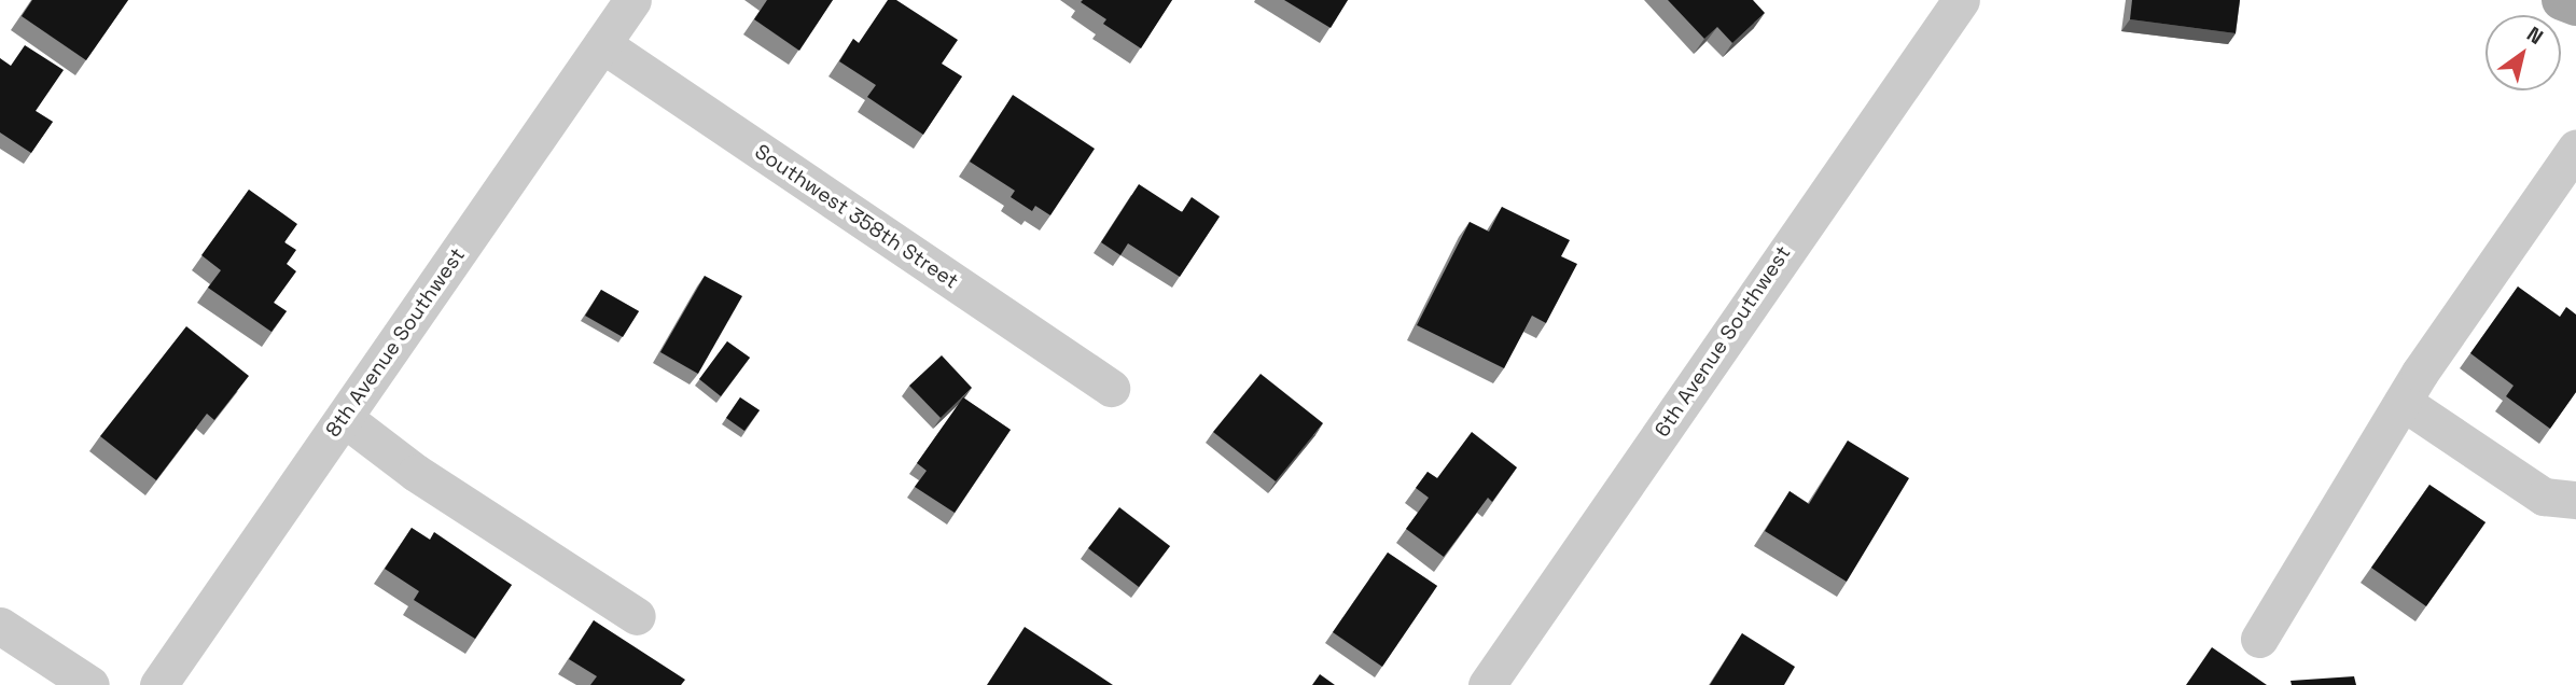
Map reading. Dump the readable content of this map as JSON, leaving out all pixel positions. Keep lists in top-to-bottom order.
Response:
{
  "streets": {
    "street": ["Southwest 358th Street", "6th Avenue Southwest", "8th Avenue Southwest"]
  },
  "crossings": [
    ["Southwest 358th Street", "8th Avenue Southwest"]
  ],
  "north": "top right"
}
